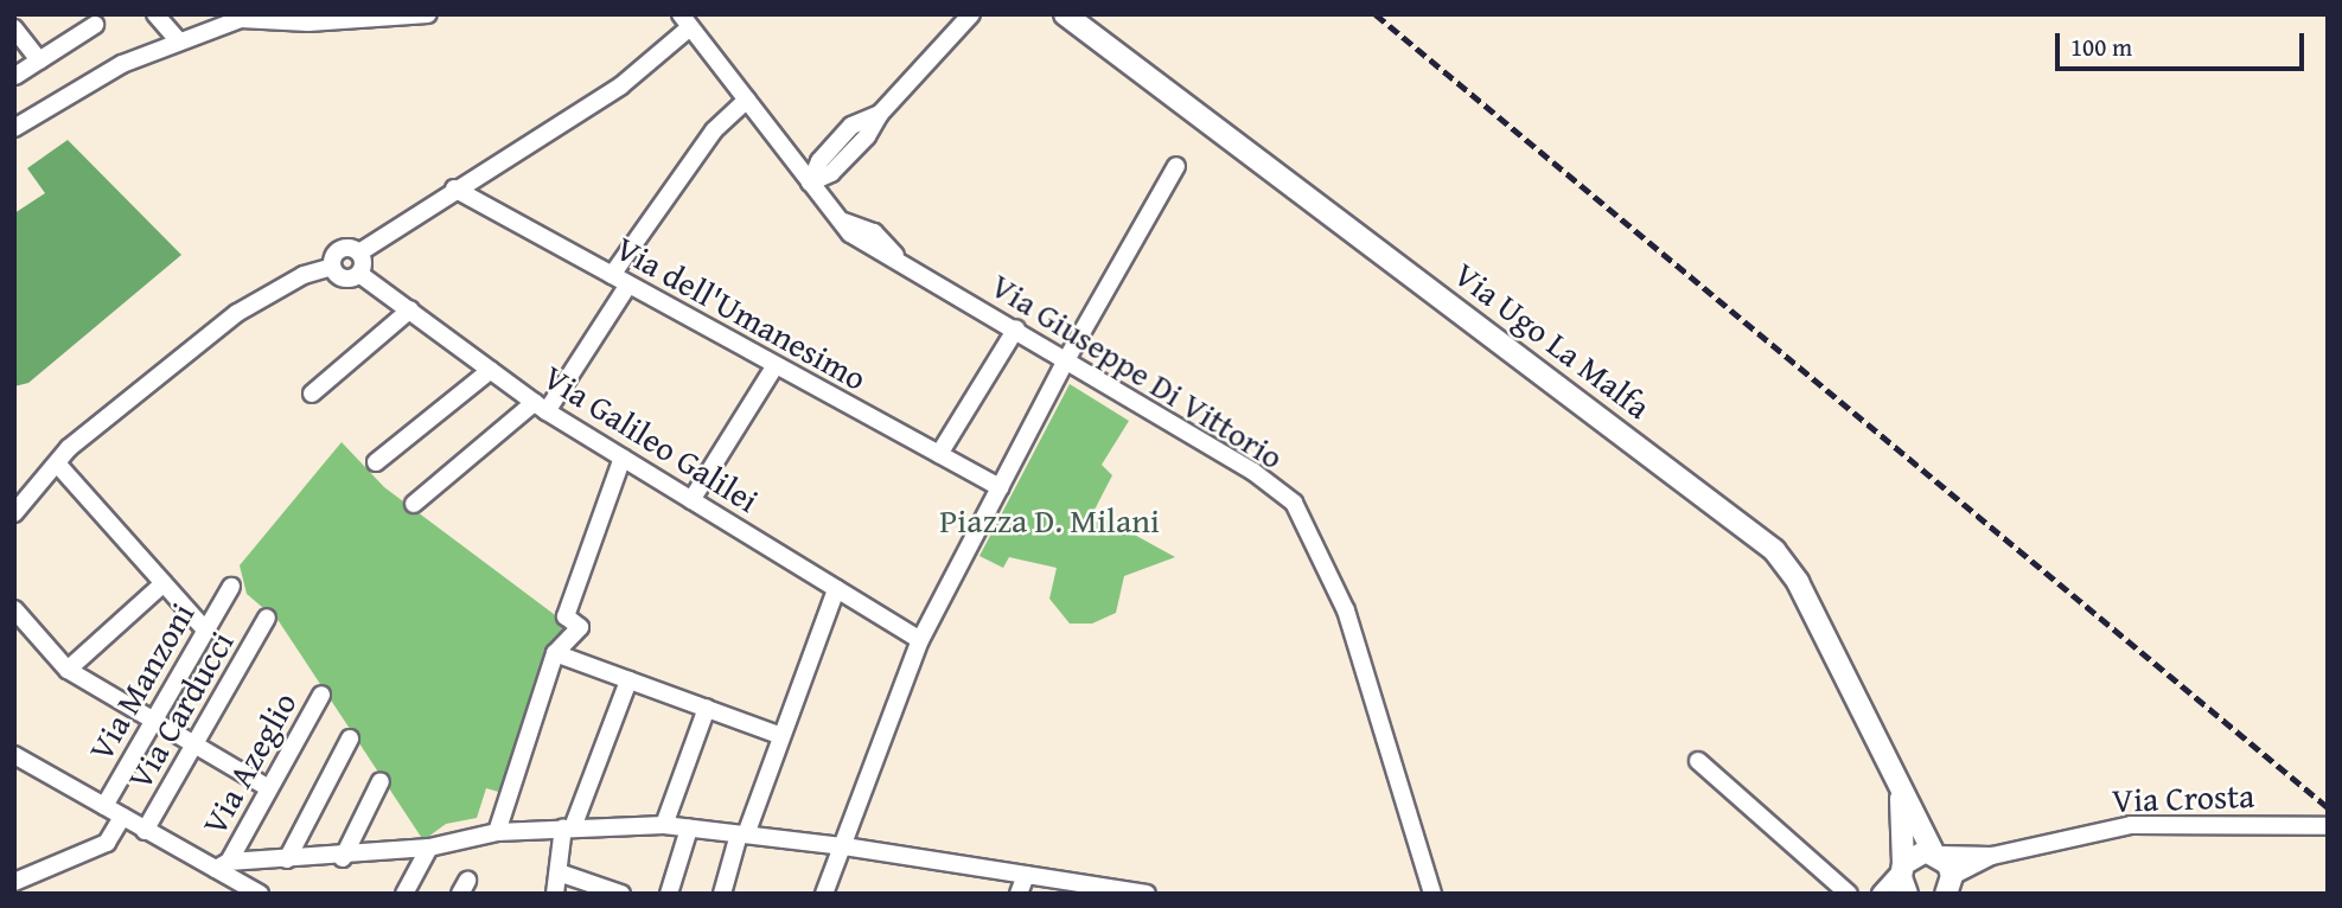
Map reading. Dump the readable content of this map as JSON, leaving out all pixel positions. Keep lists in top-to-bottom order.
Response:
{
  "streets": {
    "main road": ["Via Ugo La Malfa"],
    "street": [
      "Via dell'Umanesimo",
      "Via Giuseppe Di Vittorio",
      "Via Galileo Galilei",
      "Via Manzoni",
      "Via Carducci",
      "Via Azeglio",
      "Via Crosta"
    ]
  },
  "parks": ["Piazza D. Milani"],
  "scale_bar": "100 m"
}
